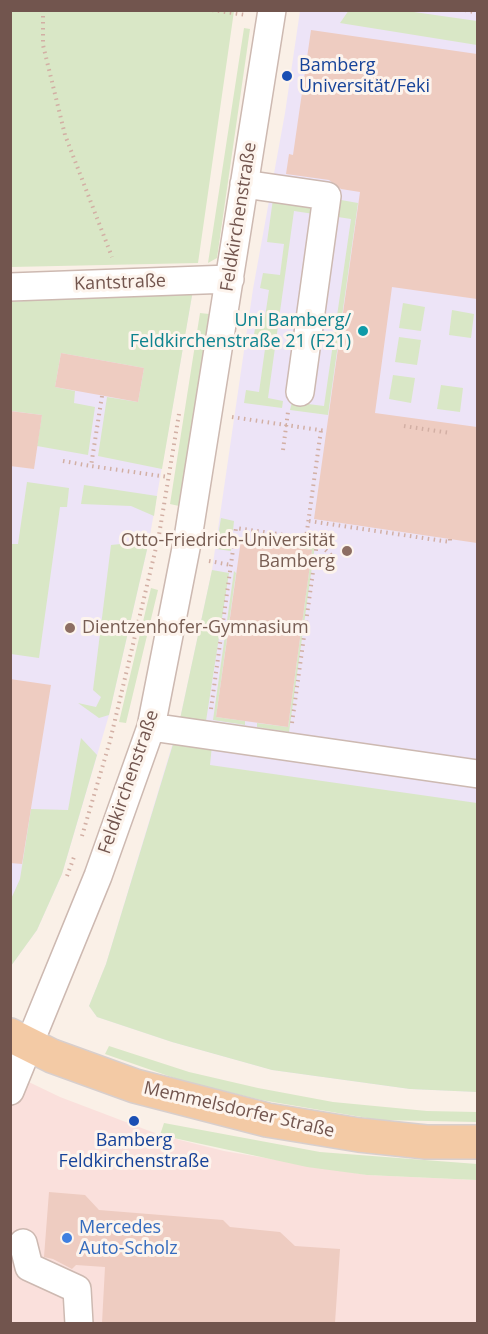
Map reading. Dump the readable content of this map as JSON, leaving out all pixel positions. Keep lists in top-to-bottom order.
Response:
{
  "streets": {
    "main road": ["Memmelsdorfer Straße"],
    "street": ["Feldkirchenstraße", "Kantstraße"]
  },
  "crossings": [
    ["Feldkirchenstraße", "Kantstraße"],
    ["Feldkirchenstraße", "Memmelsdorfer Straße"]
  ],
  "places": [
    "Bamberg Universität/Feki",
    "Uni Bamberg/ Feldkirchenstraße 21 (F21)",
    "Otto-Friedrich-Universität Bamberg",
    "Dientzenhofer-Gymnasium",
    "Bamberg Feldkirchenstraße",
    "Mercedes Auto-Scholz"
  ]
}
